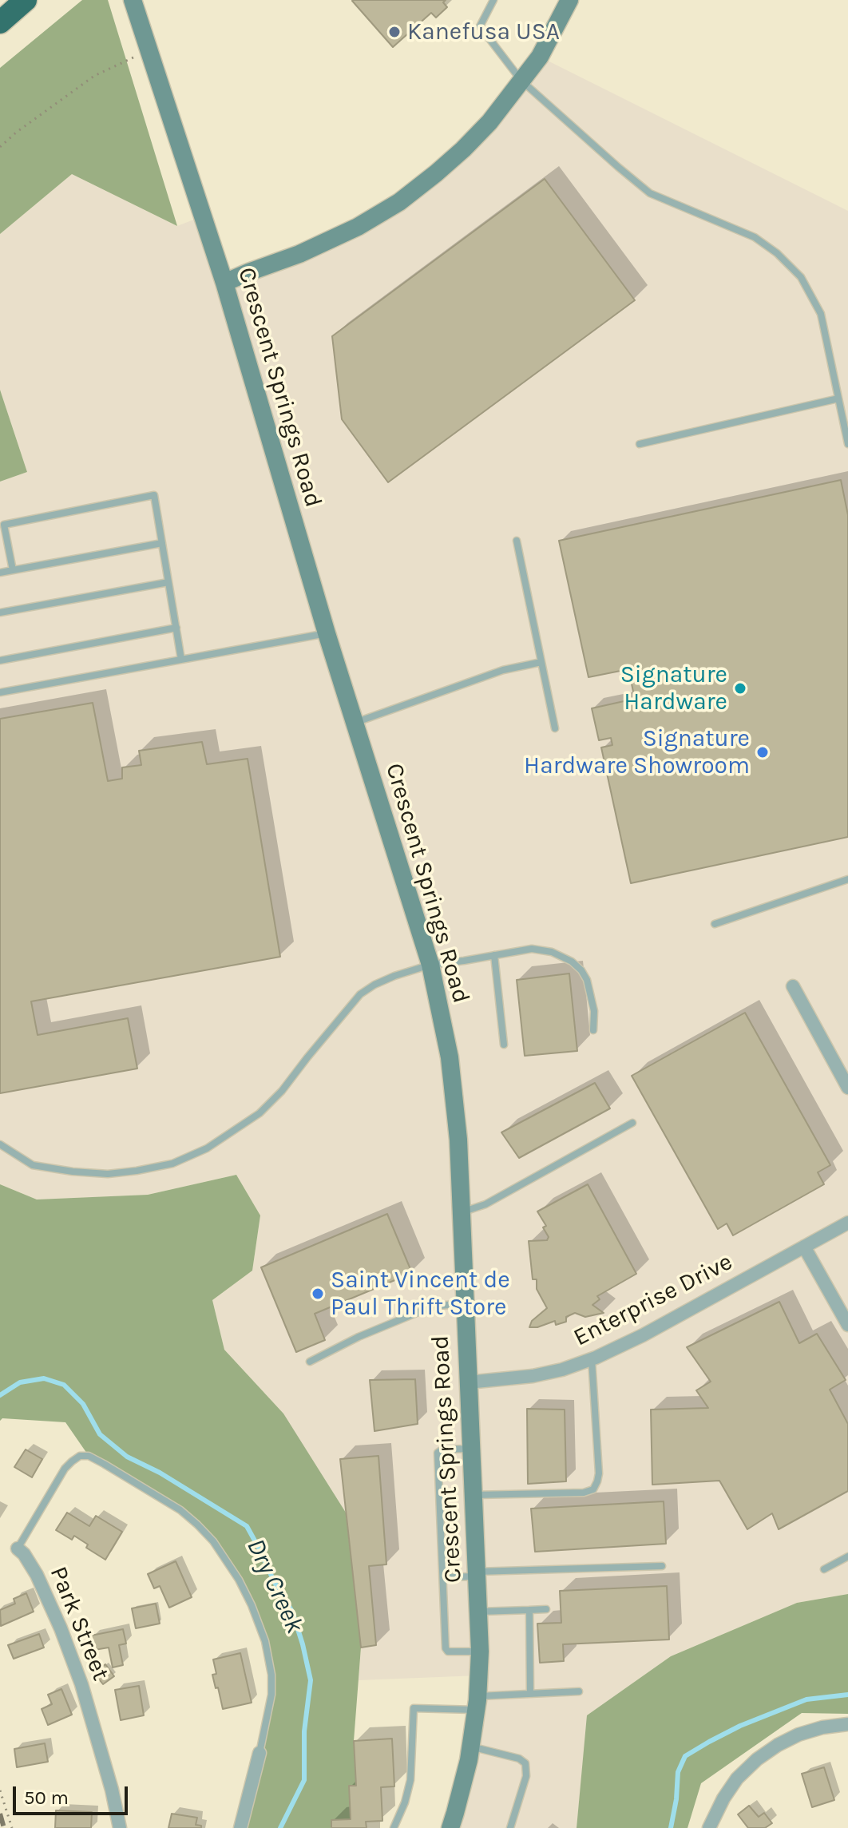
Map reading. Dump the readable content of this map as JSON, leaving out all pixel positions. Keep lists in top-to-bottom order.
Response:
{
  "streets": {
    "main road": ["Crescent Springs Road"],
    "street": ["Enterprise Drive", "Park Street"]
  },
  "crossings": [
    ["Crescent Springs Road", "Enterprise Drive"]
  ],
  "water": ["Dry Creek"],
  "places": [
    "Kanefusa USA",
    "Signature Hardware",
    "Signature Hardware Showroom",
    "Saint Vincent de Paul Thrift Store"
  ],
  "scale_bar": "50 m"
}
